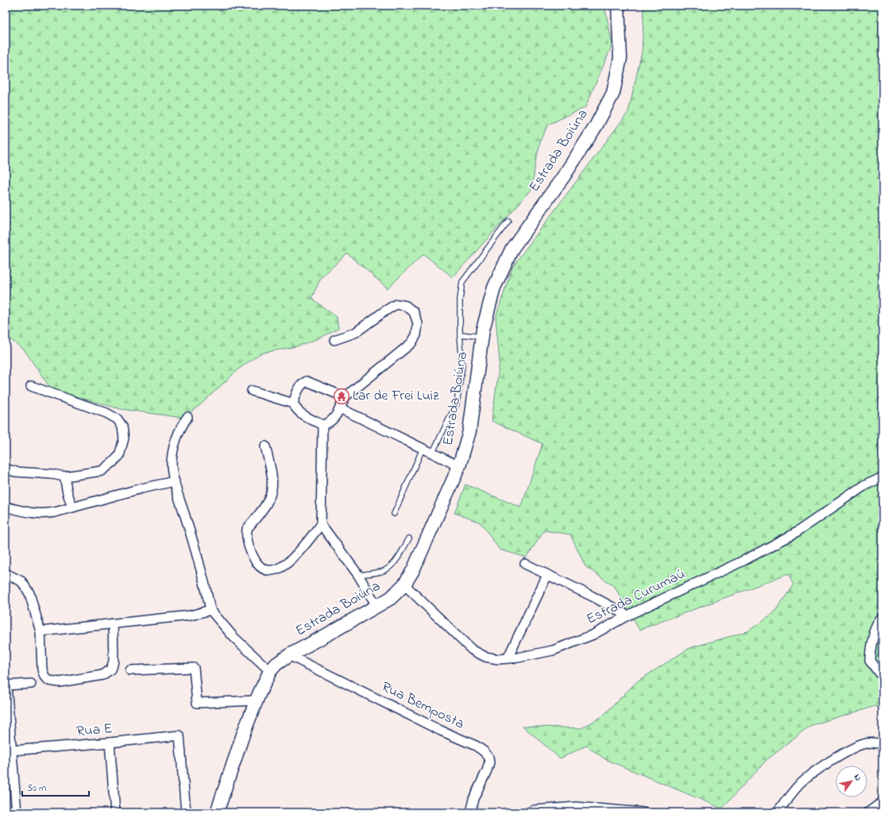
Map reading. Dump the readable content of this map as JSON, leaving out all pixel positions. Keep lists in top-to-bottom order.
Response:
{
  "streets": {
    "street": [
      "Estrada Boiúna",
      "Estrada Curumaú",
      "Rua Bemposta",
      "Rua E"
    ]
  },
  "crossings": [
    ["Estrada Boiúna", "Estrada Curumaú"],
    ["Estrada Boiúna", "Rua Bemposta"]
  ],
  "places": {
    "temple": ["Lar de Frei Luiz"]
  },
  "scale_bar": "50 m",
  "north": "top right"
}
